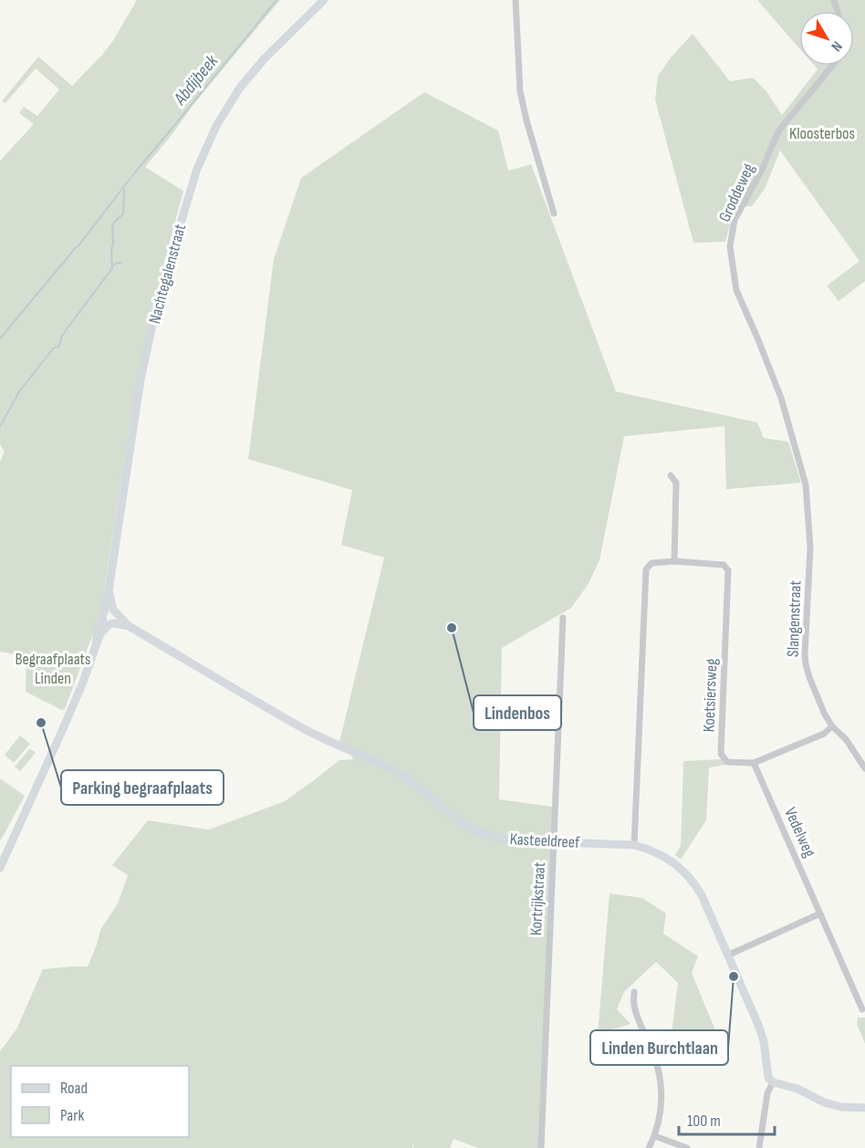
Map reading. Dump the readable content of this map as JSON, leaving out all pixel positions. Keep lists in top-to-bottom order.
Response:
{
  "streets": {
    "street": [
      "Groddeweg",
      "Nachtegalenstraat",
      "Slangenstraat",
      "Koetsiersweg",
      "Vedelweg",
      "Kasteeldreef",
      "Kortrijkstraat"
    ]
  },
  "crossings": [
    ["Groddeweg", "Slangenstraat"],
    ["Nachtegalenstraat", "Kasteeldreef"],
    ["Slangenstraat", "Koetsiersweg"],
    ["Koetsiersweg", "Vedelweg"],
    ["Koetsiersweg", "Kasteeldreef"],
    ["Kasteeldreef", "Kortrijkstraat"]
  ],
  "water": ["Abdijbeek"],
  "parks": ["Kloosterbos", "Begraafplaats Linden"],
  "places": ["Lindenbos", "Parking begraafplaats", "Linden Burchtlaan"],
  "legend": ["Road", "Park"],
  "scale_bar": "100 m",
  "north": "bottom right"
}
